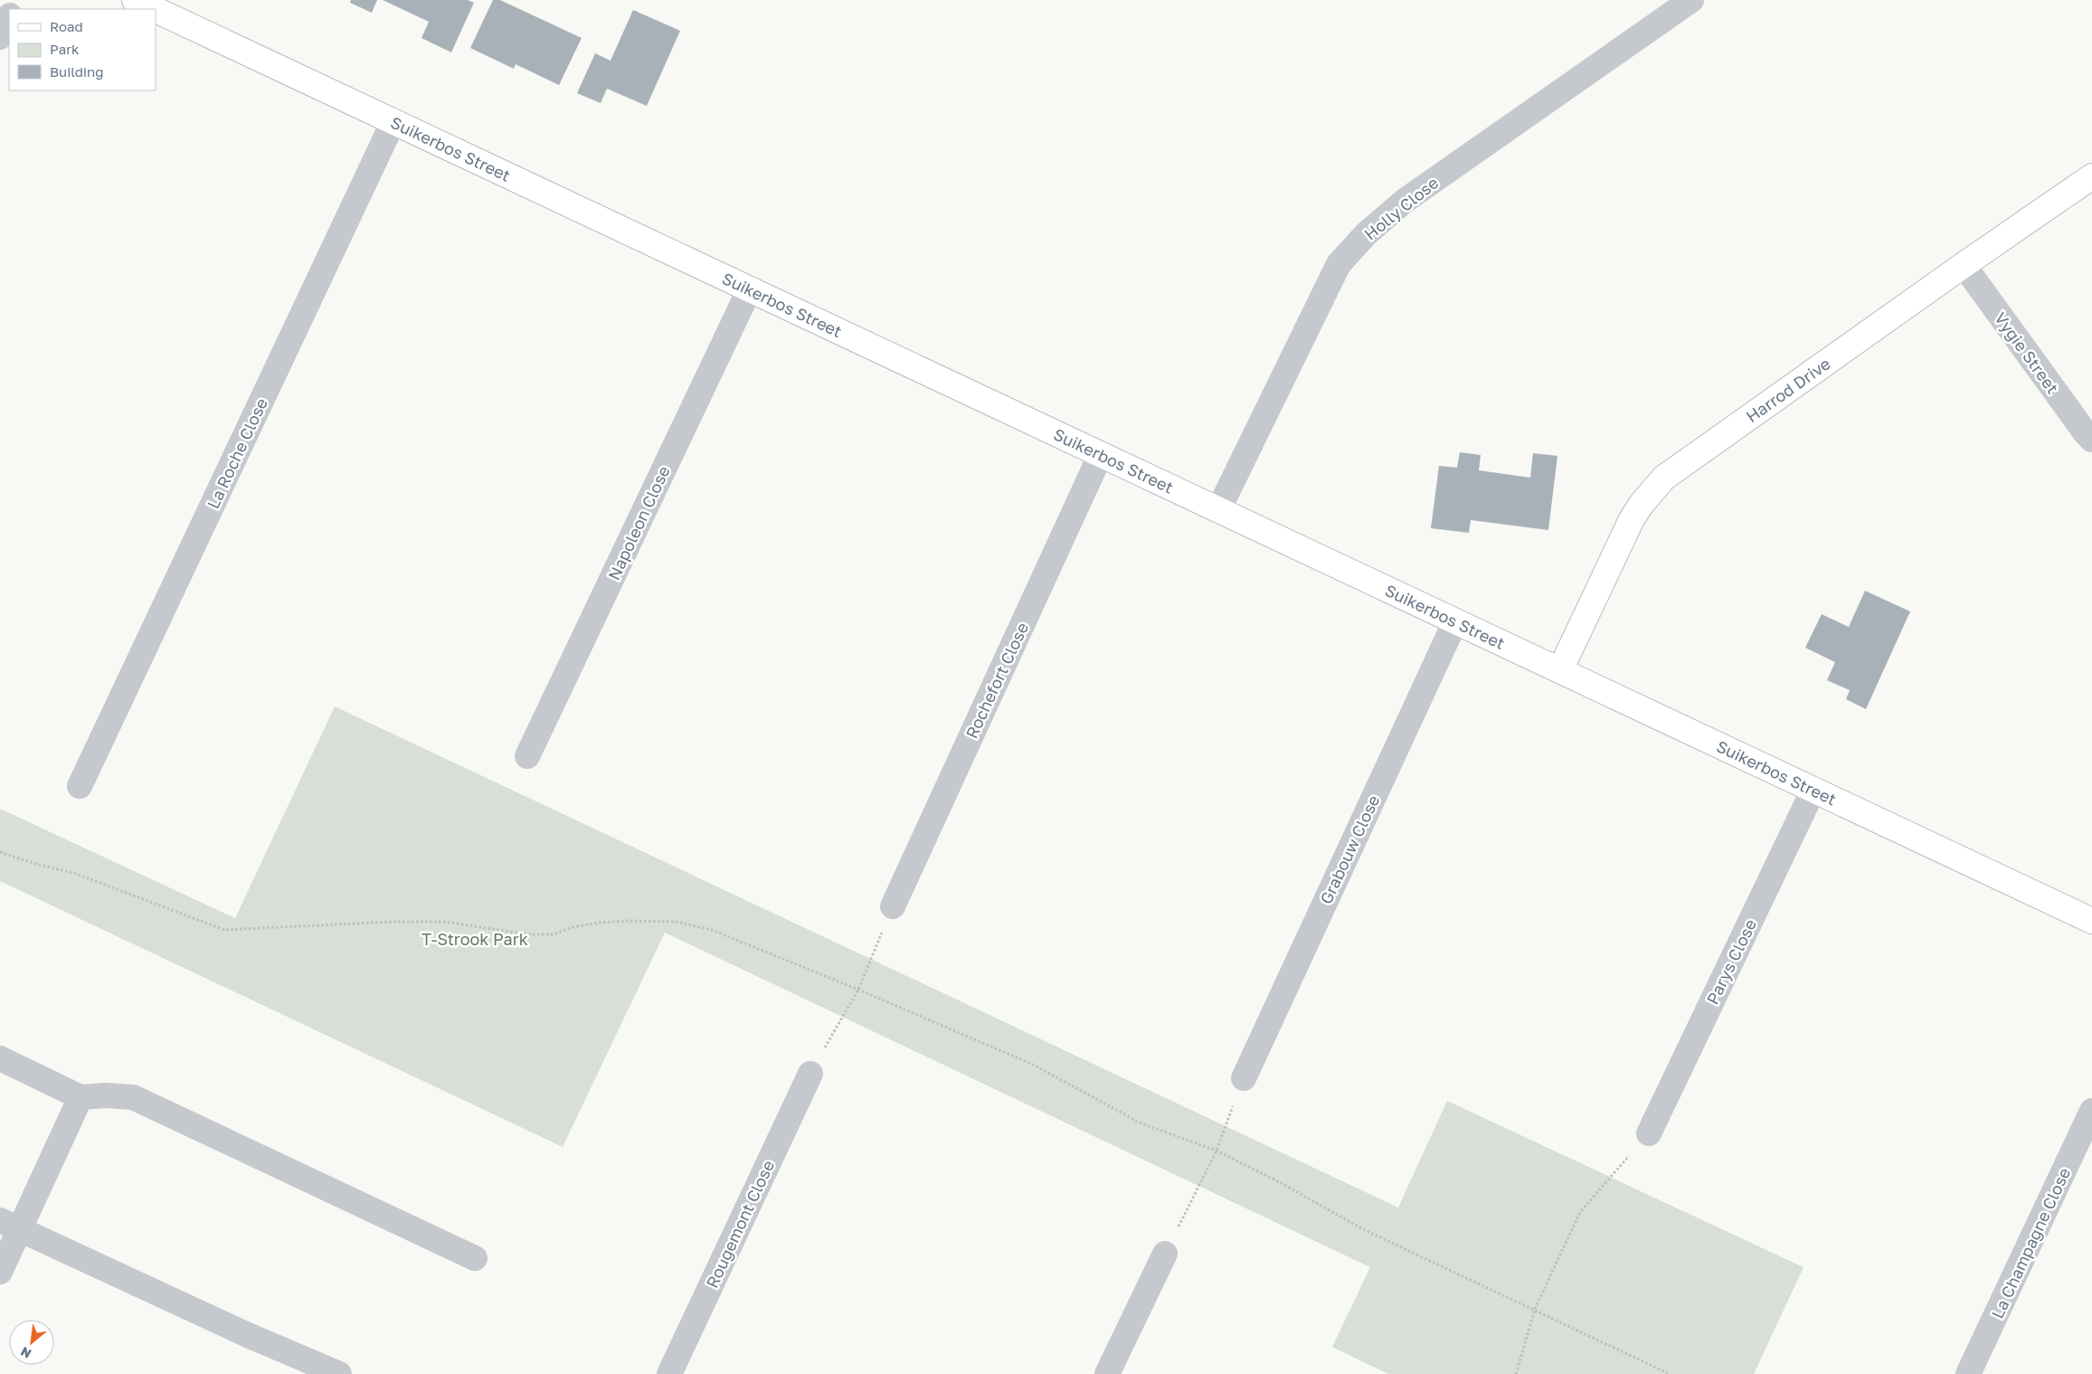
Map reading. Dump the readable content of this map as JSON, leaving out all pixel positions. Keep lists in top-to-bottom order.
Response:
{
  "streets": {
    "street": [
      "Suikerbos Street",
      "Holly Close",
      "Vygie Street",
      "Harrod Drive",
      "La Roche Close",
      "Napoleon Close",
      "Rochefort Close",
      "Grabouw Close",
      "Parys Close",
      "Rougemont Close",
      "La Champagne Close"
    ]
  },
  "crossings": [
    ["Suikerbos Street", "Holly Close"],
    ["Suikerbos Street", "Harrod Drive"],
    ["Suikerbos Street", "La Roche Close"],
    ["Suikerbos Street", "Napoleon Close"],
    ["Suikerbos Street", "Rochefort Close"],
    ["Suikerbos Street", "Grabouw Close"],
    ["Suikerbos Street", "Parys Close"],
    ["Vygie Street", "Harrod Drive"]
  ],
  "parks": ["T-Strook Park"],
  "legend": ["Road", "Park", "Building"],
  "north": "bottom left"
}
